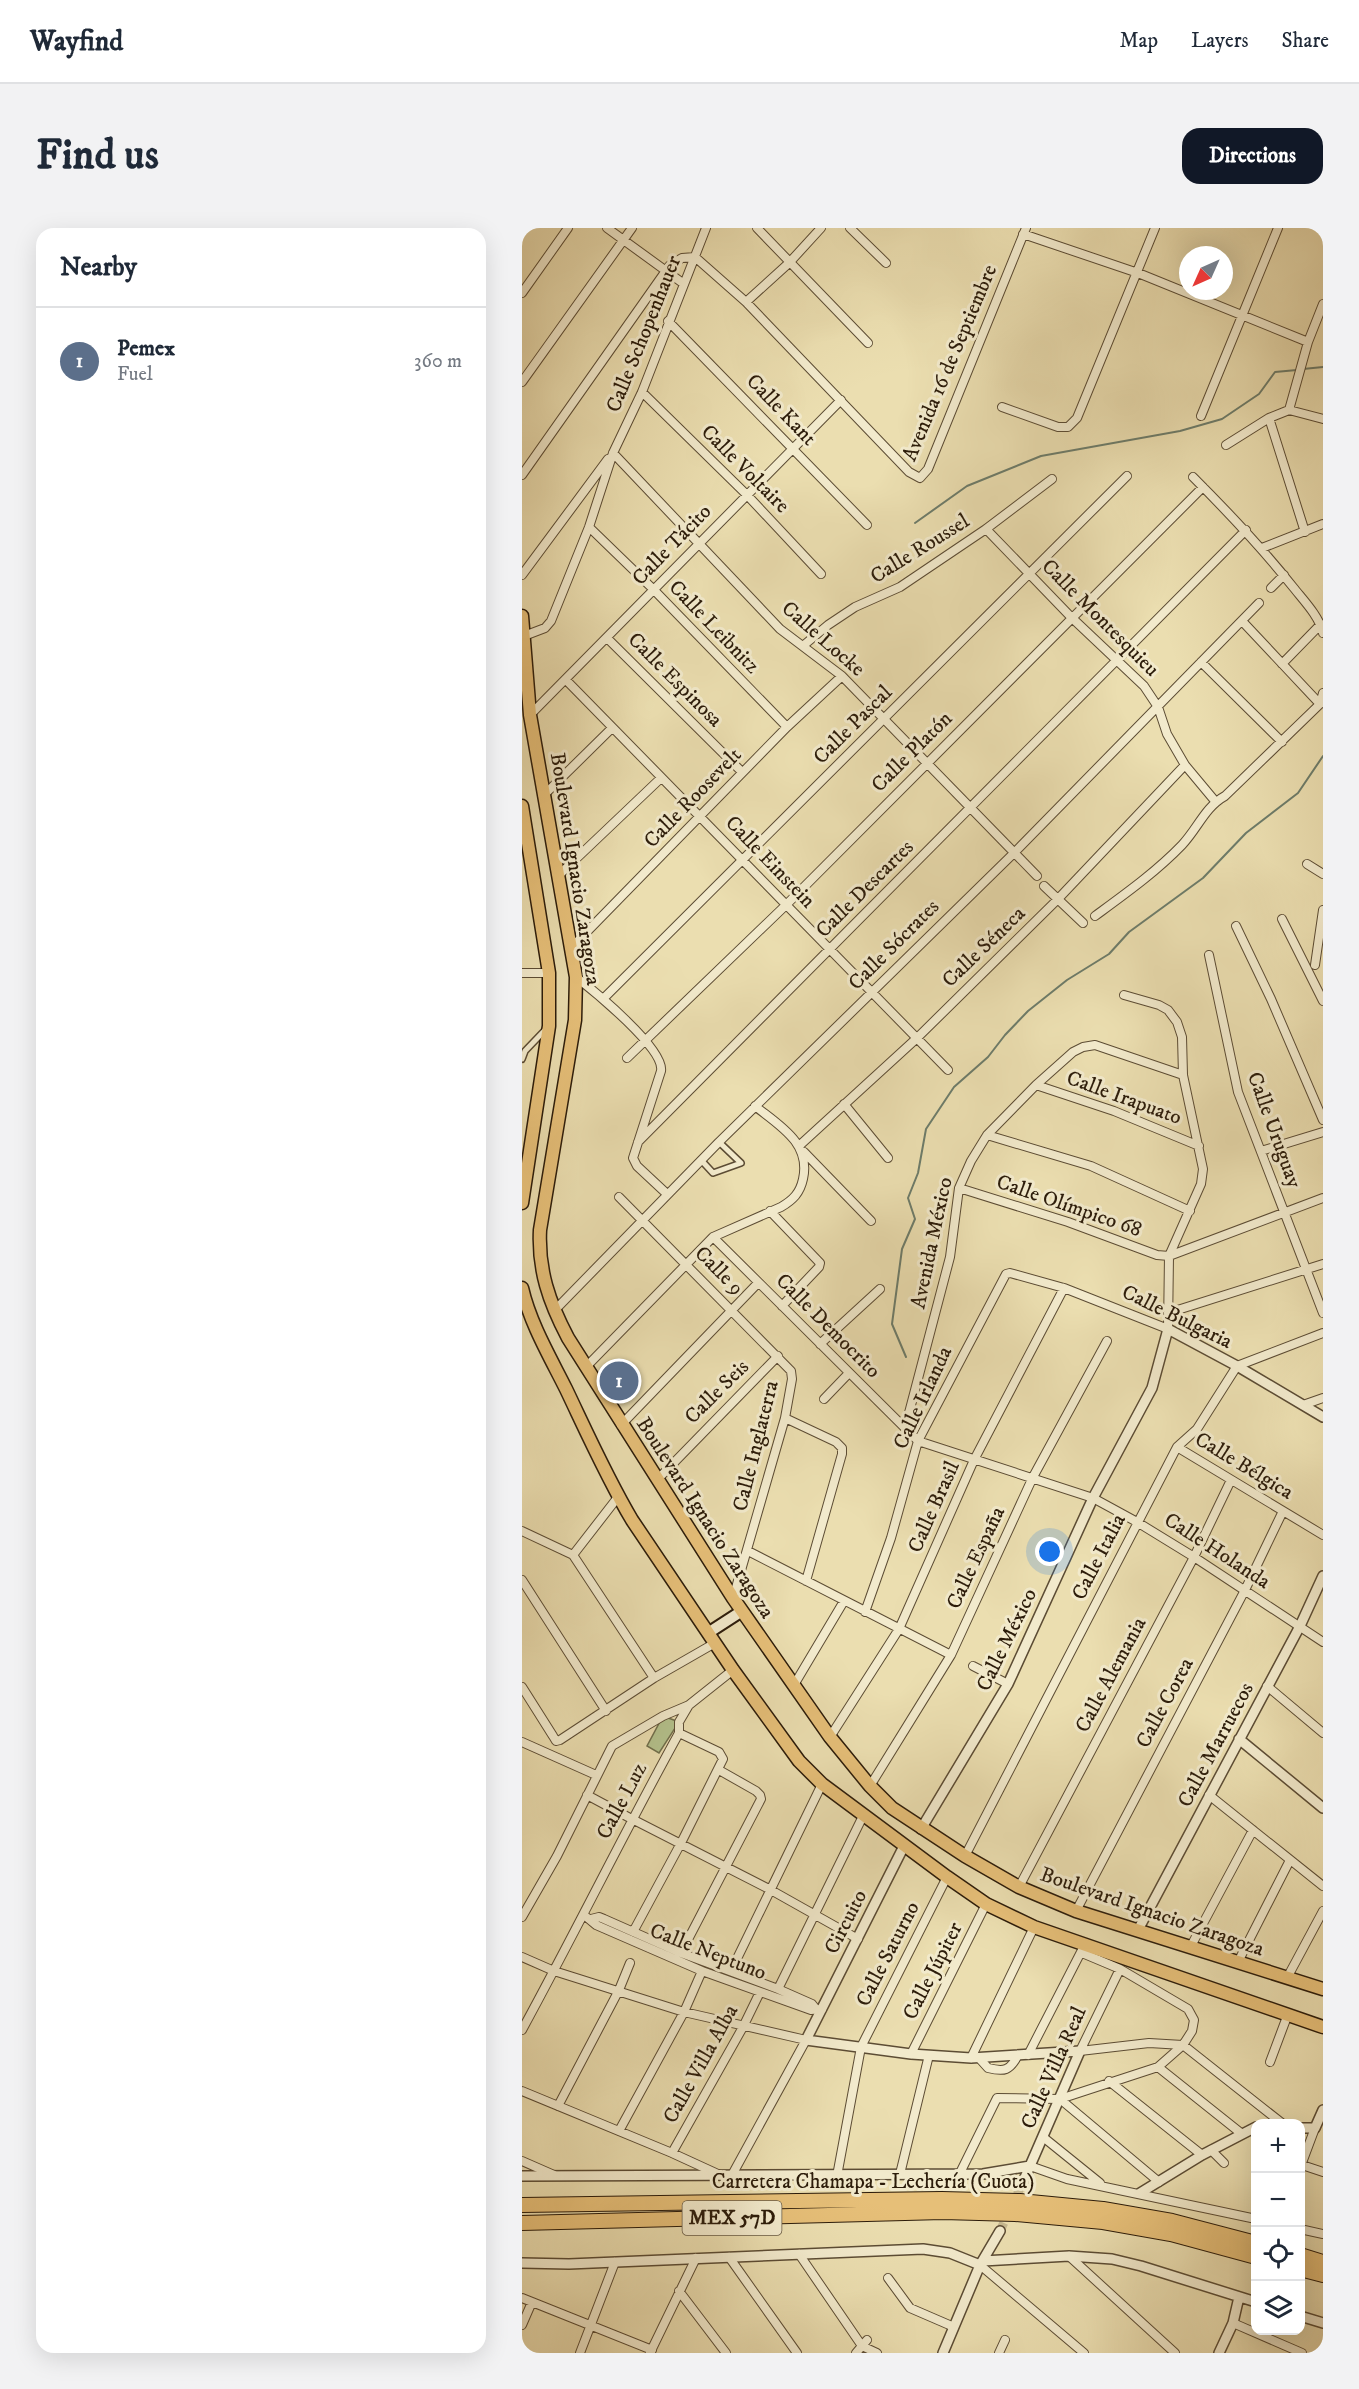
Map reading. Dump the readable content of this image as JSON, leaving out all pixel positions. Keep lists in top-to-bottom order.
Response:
{
  "streets": {
    "highway": ["Carretera Chamapa - Lechería (Cuota)", "MEX 57D"],
    "main road": ["Boulevard Ignacio Zaragoza"],
    "street": [
      "Calle Schopenhauer",
      "Avenida 16 de Septiembre",
      "Calle Kant",
      "Calle Voltaire",
      "Calle Tácito",
      "Calle Roussel",
      "Calle Montesquieu",
      "Calle Leibnitz",
      "Calle Locke",
      "Calle Espinosa",
      "Calle Pascal",
      "Calle Platón",
      "Calle Roosevelt",
      "Calle Einstein",
      "Calle Descartes",
      "Calle Sócrates",
      "Calle Séneca",
      "Calle Irapuato",
      "Calle Uruguay",
      "Calle Olímpico 68",
      "Avenida México",
      "Calle 9",
      "Calle Bulgaria",
      "Calle Democrito",
      "Calle Seis",
      "Calle Irlanda",
      "Calle Inglaterra",
      "Calle Bélgica",
      "Calle Brasil",
      "Calle Holanda",
      "Calle Italia",
      "Calle España",
      "Calle México",
      "Calle Alemania",
      "Calle Corea",
      "Calle Marruecos",
      "Calle Luz",
      "Circuito",
      "Calle Neptuno",
      "Calle Saturno",
      "Calle Júpiter",
      "Calle Villa Alba",
      "Calle Villa Real"
    ]
  },
  "crossings": [
    ["Calle Schopenhauer", "Calle Kant"],
    ["Calle Schopenhauer", "Calle Voltaire"],
    ["Calle Schopenhauer", "Calle Locke"],
    ["Avenida 16 de Septiembre", "Calle Tácito"],
    ["Calle Kant", "Calle Tácito"],
    ["Calle Voltaire", "Calle Tácito"],
    ["Calle Tácito", "Calle Leibnitz"],
    ["Calle Tácito", "Calle Locke"],
    ["Calle Tácito", "Calle Espinosa"],
    ["Calle Tácito", "Calle Einstein"],
    ["Calle Tácito", "Boulevard Ignacio Zaragoza"],
    ["Calle Roussel", "Calle Montesquieu"],
    ["Calle Roussel", "Calle Locke"],
    ["Calle Montesquieu", "Calle Pascal"],
    ["Calle Montesquieu", "Calle Platón"],
    ["Calle Montesquieu", "Calle Descartes"],
    ["Calle Montesquieu", "Calle Sócrates"],
    ["Calle Montesquieu", "Calle Séneca"],
    ["Calle Leibnitz", "Calle Roosevelt"],
    ["Calle Locke", "Calle Pascal"],
    ["Calle Locke", "Calle Platón"],
    ["Calle Locke", "Calle Roosevelt"],
    ["Calle Locke", "Calle Descartes"],
    ["Calle Locke", "Calle Sócrates"],
    ["Calle Espinosa", "Calle Roosevelt"],
    ["Calle Pascal", "Calle Einstein"],
    ["Calle Platón", "Calle Einstein"],
    ["Calle Roosevelt", "Calle Einstein"],
    ["Calle Roosevelt", "Boulevard Ignacio Zaragoza"],
    ["Calle Einstein", "Calle Descartes"],
    ["Calle Einstein", "Calle Sócrates"],
    ["Calle Einstein", "Calle Séneca"],
    ["Boulevard Ignacio Zaragoza", "Calle Sócrates"],
    ["Boulevard Ignacio Zaragoza", "Calle Seis"],
    ["Boulevard Ignacio Zaragoza", "Calle Inglaterra"],
    ["Boulevard Ignacio Zaragoza", "Calle Brasil"],
    ["Boulevard Ignacio Zaragoza", "Calle Italia"],
    ["Boulevard Ignacio Zaragoza", "Calle España"],
    ["Boulevard Ignacio Zaragoza", "Calle México"],
    ["Boulevard Ignacio Zaragoza", "Calle Alemania"],
    ["Boulevard Ignacio Zaragoza", "Calle Corea"],
    ["Boulevard Ignacio Zaragoza", "Calle Marruecos"],
    ["Calle Sócrates", "Calle 9"],
    ["Calle Irapuato", "Avenida México"],
    ["Calle Olímpico 68", "Avenida México"],
    ["Avenida México", "Calle Democrito"],
    ["Calle 9", "Calle Seis"],
    ["Calle 9", "Calle Inglaterra"],
    ["Calle Bulgaria", "Calle Irlanda"],
    ["Calle Bulgaria", "Calle Brasil"],
    ["Calle Bulgaria", "Calle Italia"],
    ["Calle Bulgaria", "Calle México"],
    ["Calle Democrito", "Calle Irlanda"],
    ["Calle Democrito", "Calle Holanda"],
    ["Calle Irlanda", "Calle Holanda"],
    ["Calle Bélgica", "Calle Italia"],
    ["Calle Bélgica", "Calle Alemania"],
    ["Calle Bélgica", "Calle Corea"],
    ["Calle Brasil", "Calle Holanda"],
    ["Calle Holanda", "Calle Italia"],
    ["Calle Holanda", "Calle España"],
    ["Calle Holanda", "Calle México"],
    ["Calle Holanda", "Calle Alemania"],
    ["Calle Holanda", "Calle Corea"],
    ["Calle Holanda", "Calle Marruecos"],
    ["Calle Luz", "Calle Neptuno"],
    ["Circuito", "Calle Neptuno"],
    ["Calle Neptuno", "Calle Villa Alba"]
  ],
  "north": "bottom left",
  "page": {
    "header": "Wayfind",
    "nav": ["Map", "Layers", "Share"],
    "buttons": "Directions",
    "title": "Find us",
    "heading": "Nearby",
    "list": [
      {
        "mark": "1",
        "name": "Pemex",
        "note": "Fuel",
        "value": "360 m"
      }
    ],
    "pins": "1",
    "map_buttons": ["+", "−"]
  }
}
